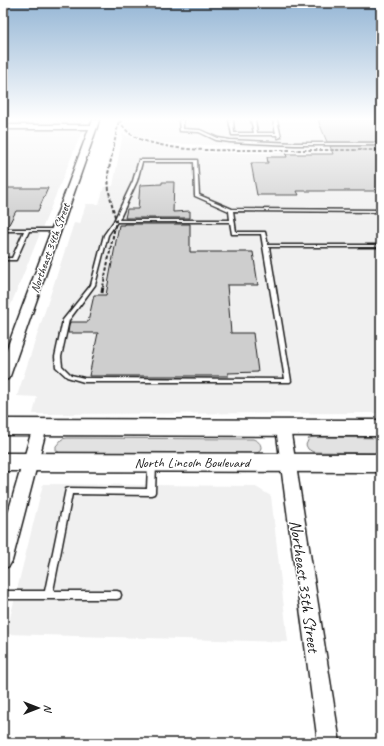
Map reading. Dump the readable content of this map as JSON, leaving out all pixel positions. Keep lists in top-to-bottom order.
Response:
{
  "streets": {
    "main road": ["North Lincoln Boulevard"],
    "street": ["Northeast 34th Street", "Northeast 35th Street"]
  },
  "crossings": [
    ["North Lincoln Boulevard", "Northeast 35th Street"]
  ],
  "north": "right"
}
